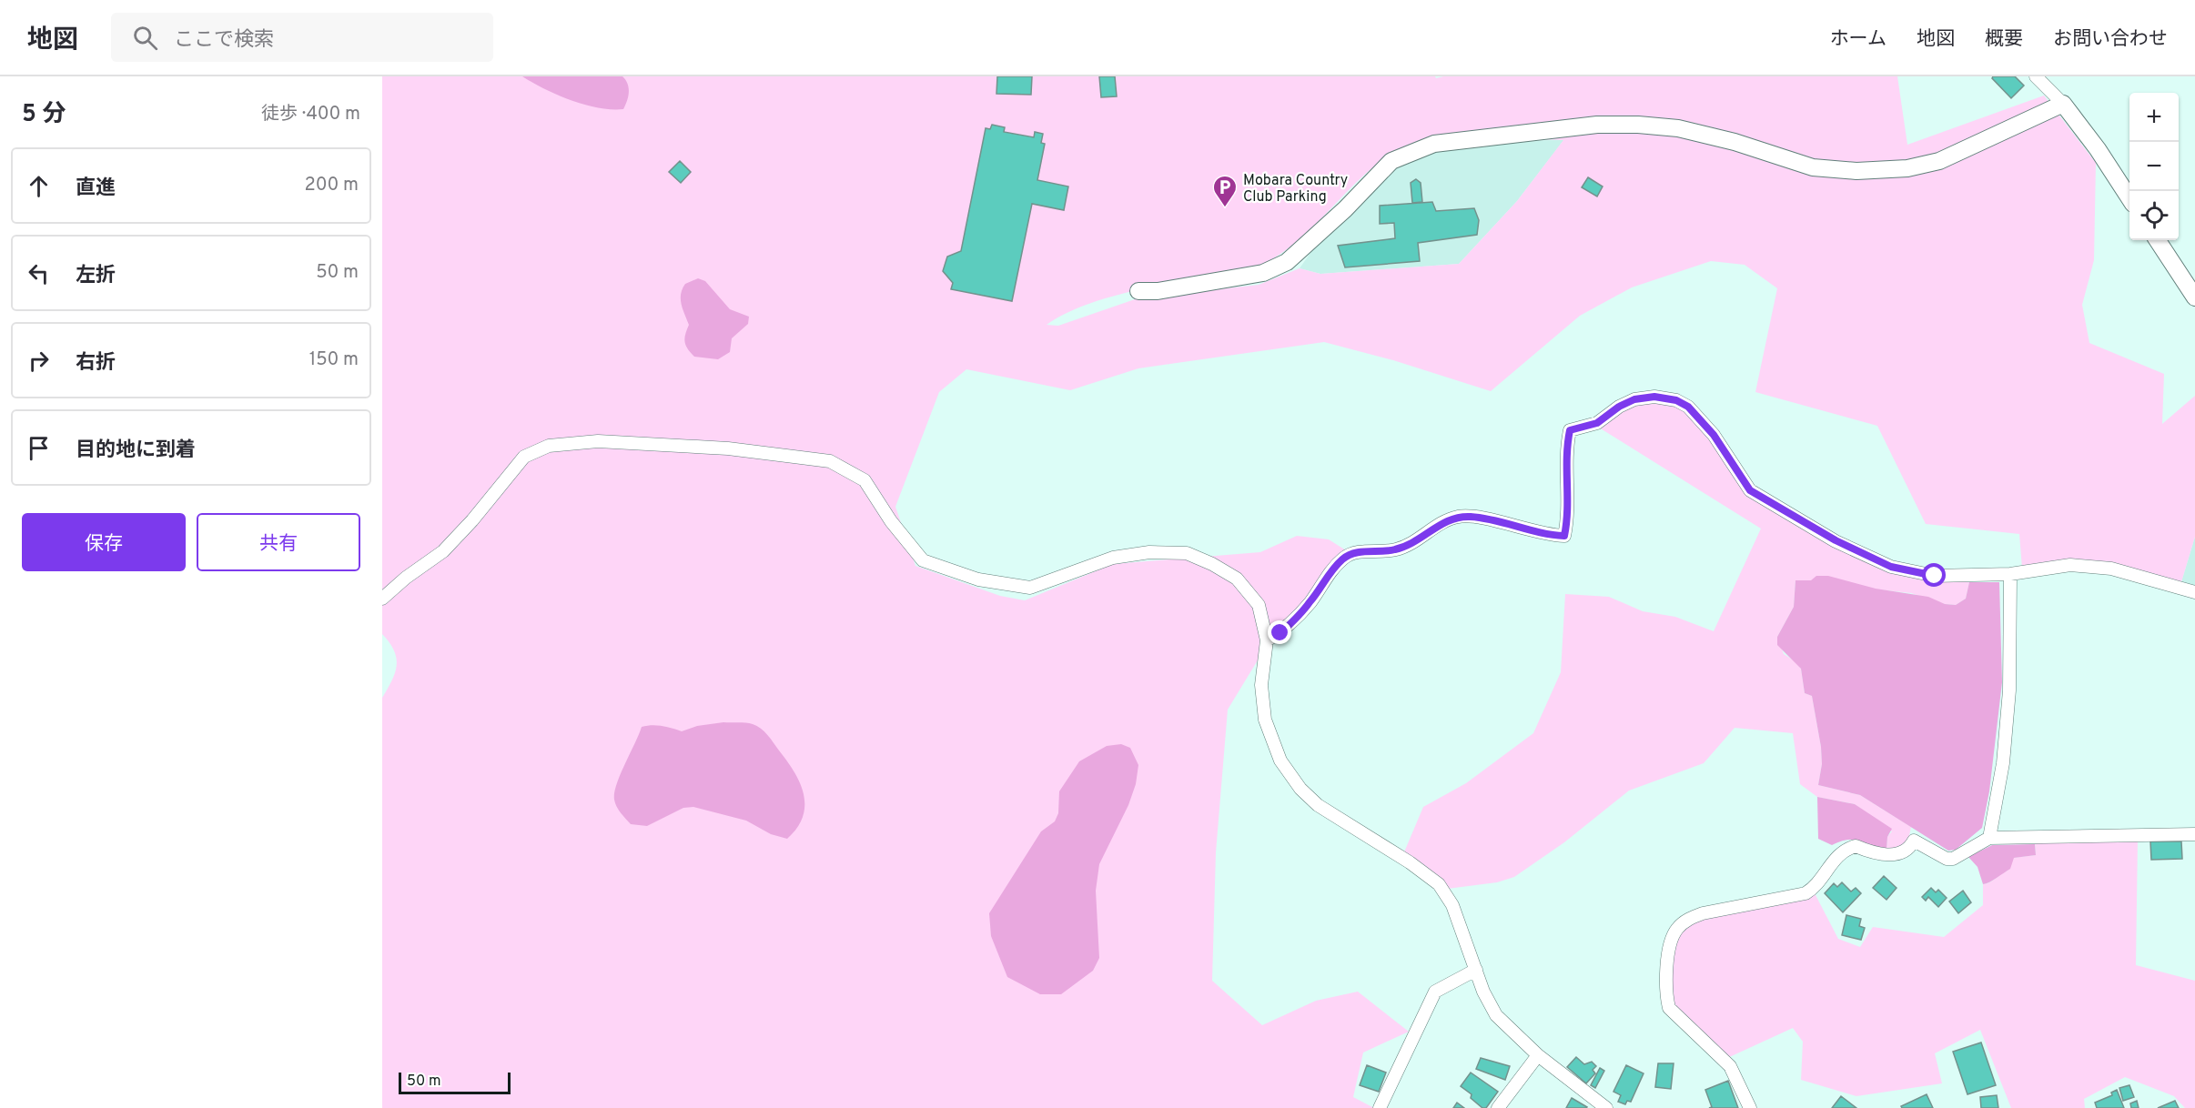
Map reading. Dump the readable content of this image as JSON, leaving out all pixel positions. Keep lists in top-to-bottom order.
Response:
{
  "places": {
    "parking": ["Mobara Country Club Parking"]
  },
  "scale_bar": "50 m",
  "page": {
    "header": "地図",
    "search": "ここで検索",
    "nav": [
      "ホーム",
      "地図",
      "概要",
      "お問い合わせ"
    ],
    "heading": ["5 分", "徒歩 · 400 m"],
    "map_buttons": ["+", "−"],
    "list": [
      ["直進", "200 m"],
      ["左折", "50 m"],
      ["右折", "150 m"],
      "目的地に到着"
    ],
    "buttons": ["保存", "共有"],
    "scale": "50 m"
  }
}
